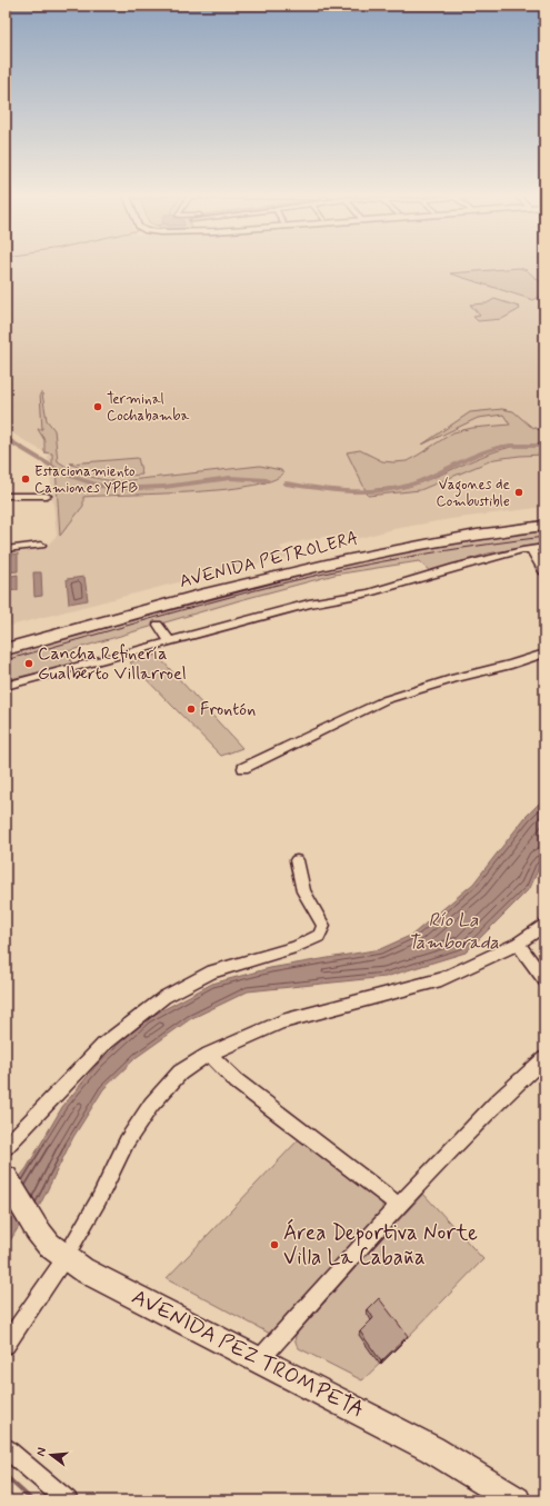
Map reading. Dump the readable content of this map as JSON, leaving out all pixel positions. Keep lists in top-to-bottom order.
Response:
{
  "streets": {
    "highway": ["AVENIDA PETROLERA"],
    "main road": ["AVENIDA PEZ TROMPETA"]
  },
  "water": ["Río La Tamborada"],
  "places": [
    "Terminal Cochabamba",
    "Estacionamiento Camiones YPFB",
    "Vagones de Combustible",
    "Cancha Refinería Gualberto Villarroel",
    "Frontón",
    "Área Deportiva Norte Villa La Cabaña"
  ],
  "north": "left"
}
